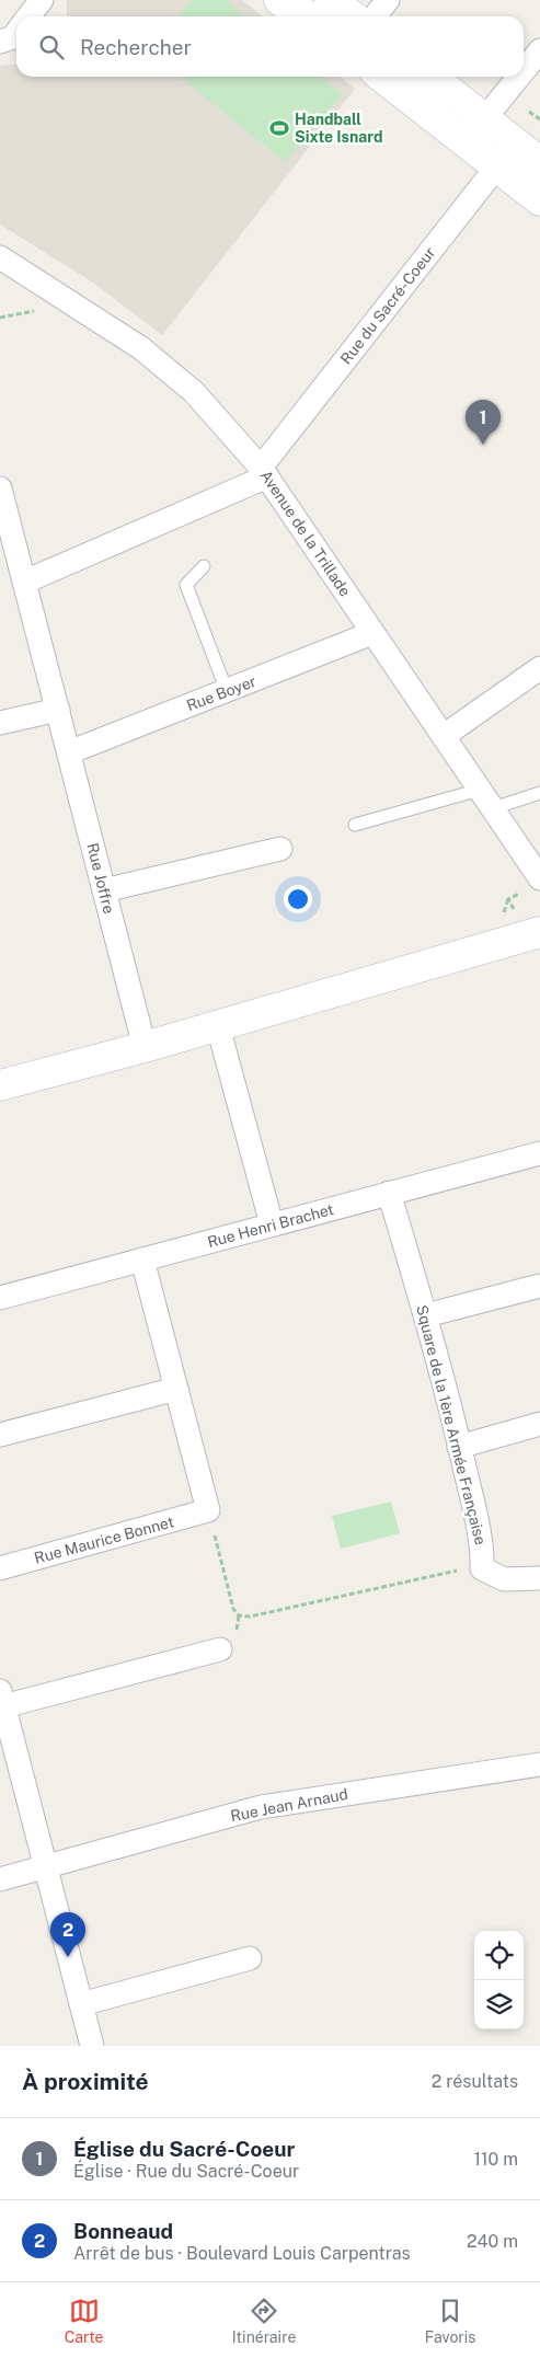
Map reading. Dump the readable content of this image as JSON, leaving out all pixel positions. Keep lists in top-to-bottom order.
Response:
{
  "streets": {
    "street": [
      "Rue du Sacré-Coeur",
      "Avenue de la Trillade",
      "Rue Boyer",
      "Rue Joffre",
      "Rue Henri Brachet",
      "Square de la 1ère Armée Française",
      "Rue Maurice Bonnet",
      "Rue Jean Arnaud"
    ]
  },
  "crossings": [
    ["Rue du Sacré-Coeur", "Avenue de la Trillade"],
    ["Avenue de la Trillade", "Rue Boyer"],
    ["Rue Boyer", "Rue Joffre"],
    ["Rue Henri Brachet", "Square de la 1ère Armée Française"],
    ["Square de la 1ère Armée Française", "Rue Maurice Bonnet"]
  ],
  "places": {
    "sports": ["Handball Sixte Isnard"]
  },
  "page": {
    "search": "Rechercher",
    "pins": ["1", "2"],
    "heading": ["À proximité", "2 résultats"],
    "list": [
      {
        "mark": "1",
        "name": "Église du Sacré-Coeur",
        "note": "Église · Rue du Sacré-Coeur",
        "value": "110 m"
      },
      {
        "mark": "2",
        "name": "Bonneaud",
        "note": "Arrêt de bus · Boulevard Louis Carpentras",
        "value": "240 m"
      }
    ],
    "nav": ["Carte", "Itinéraire", "Favoris"]
  }
}
